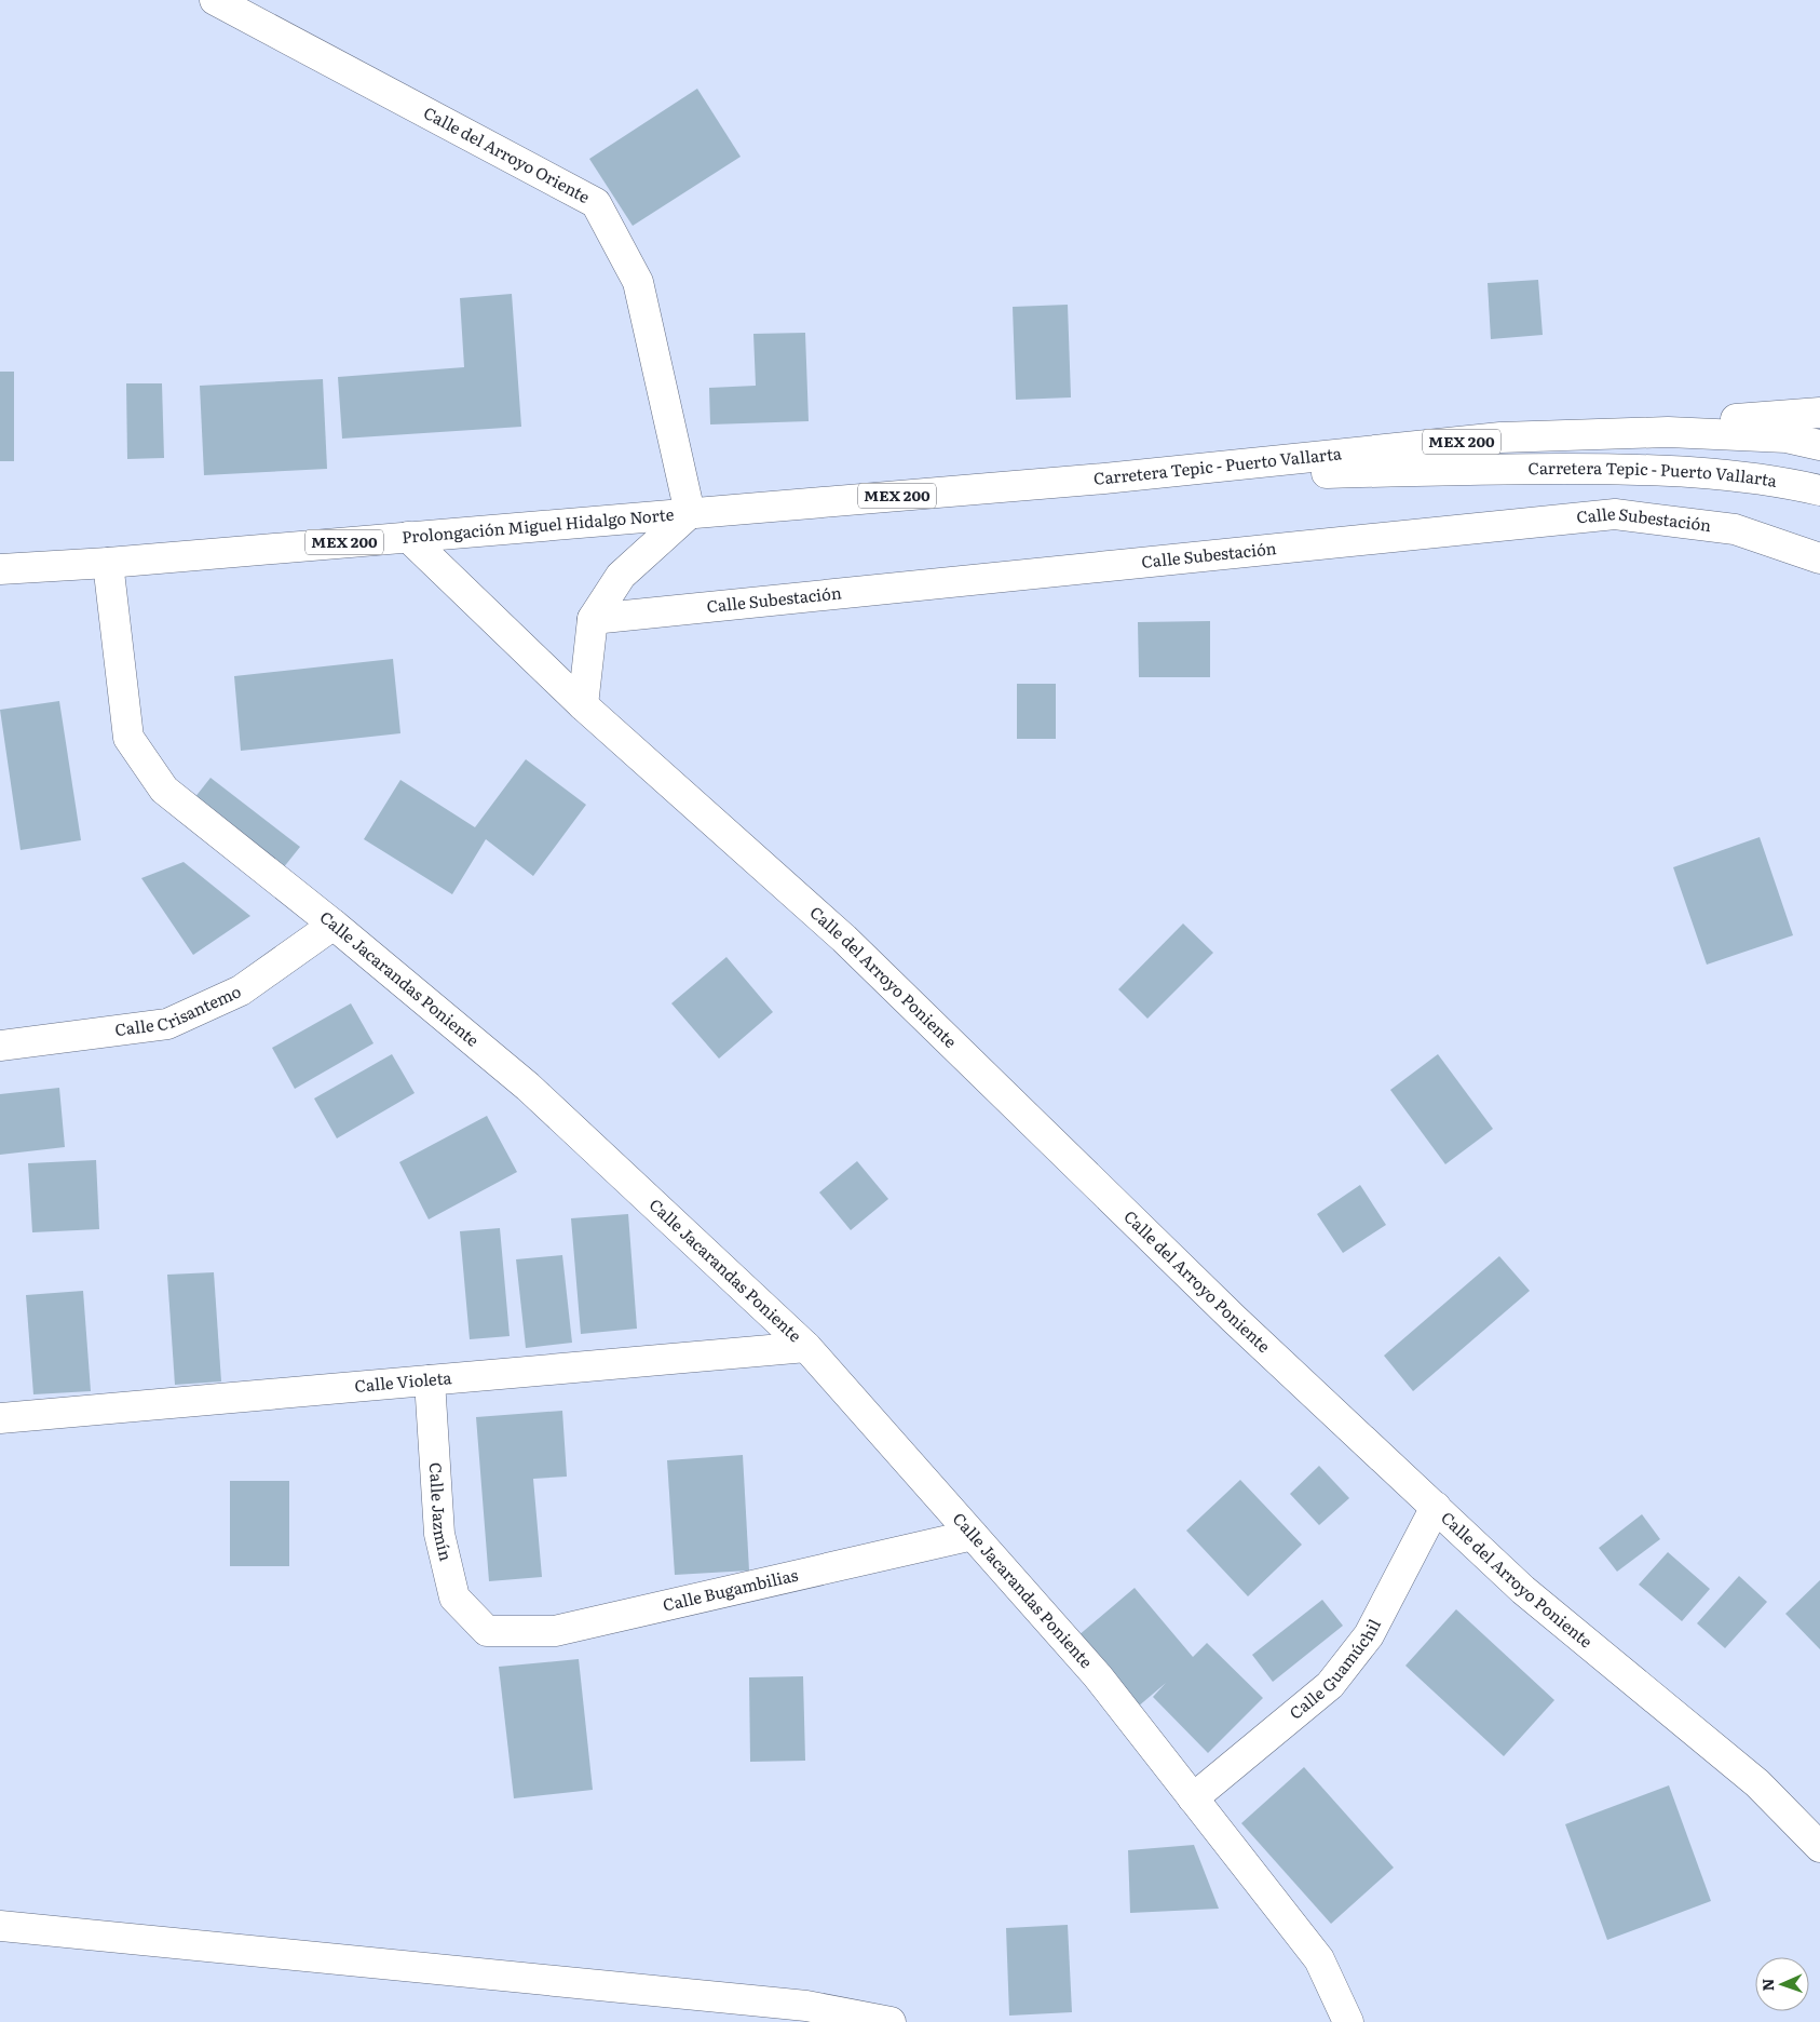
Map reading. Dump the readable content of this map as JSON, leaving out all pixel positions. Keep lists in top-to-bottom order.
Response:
{
  "streets": {
    "main road": [
      "Calle del Arroyo Oriente",
      "MEX 200",
      "Carretera Tepic - Puerto Vallarta",
      "Calle Subestación",
      "Prolongación Miguel Hidalgo Norte",
      "Calle del Arroyo Poniente",
      "Calle Jacarandas Poniente",
      "Calle Crisantemo",
      "Calle Violeta",
      "Calle Jazmín",
      "Calle Bugambilias",
      "Calle Guamúchil"
    ]
  },
  "crossings": [
    ["Calle del Arroyo Oriente", "MEX 200"],
    ["Calle del Arroyo Oriente", "Prolongación Miguel Hidalgo Norte"],
    ["MEX 200", "Carretera Tepic - Puerto Vallarta"],
    ["MEX 200", "Prolongación Miguel Hidalgo Norte"],
    ["Prolongación Miguel Hidalgo Norte", "Calle del Arroyo Poniente"],
    ["Prolongación Miguel Hidalgo Norte", "Calle Jacarandas Poniente"],
    ["Calle del Arroyo Poniente", "Calle Guamúchil"],
    ["Calle Jacarandas Poniente", "Calle Crisantemo"],
    ["Calle Jacarandas Poniente", "Calle Violeta"],
    ["Calle Jacarandas Poniente", "Calle Bugambilias"],
    ["Calle Jacarandas Poniente", "Calle Guamúchil"],
    ["Calle Violeta", "Calle Jazmín"],
    ["Calle Jazmín", "Calle Bugambilias"]
  ],
  "north": "left"
}
